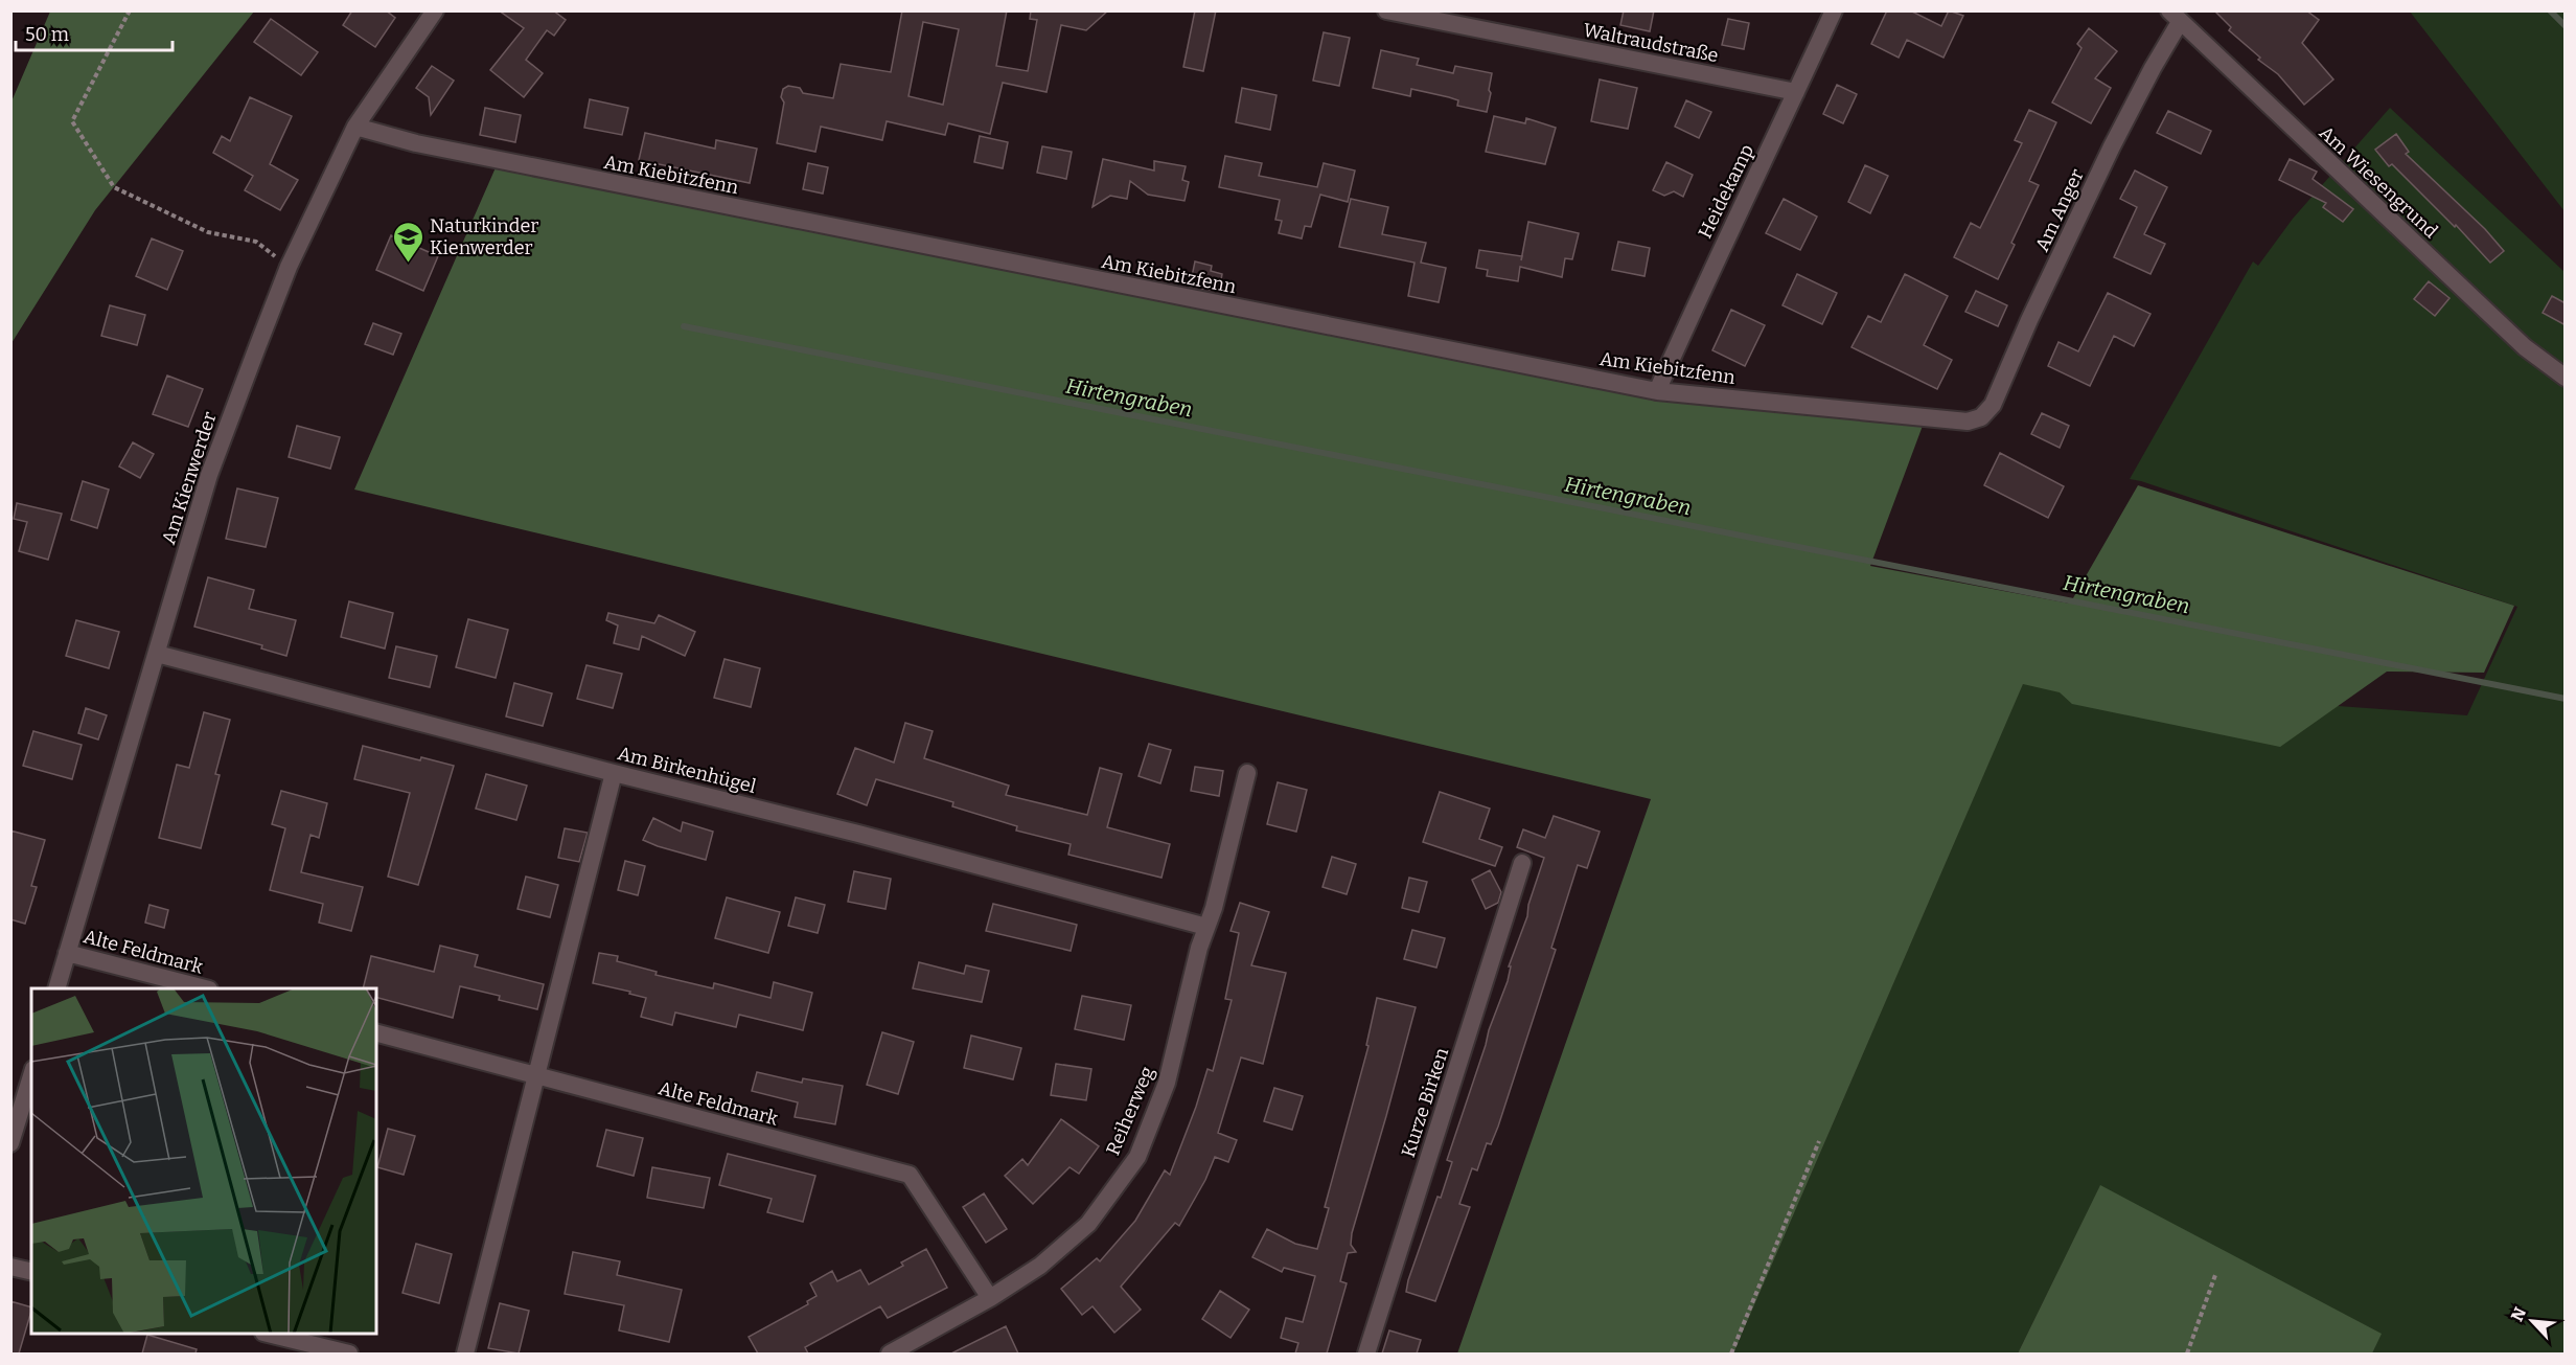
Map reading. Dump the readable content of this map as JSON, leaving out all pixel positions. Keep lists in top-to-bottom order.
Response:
{
  "streets": {
    "street": [
      "Waltraudstraße",
      "Am Kiebitzfenn",
      "Am Wiesengrund",
      "Heidekamp",
      "Am Anger",
      "Am Kienwerder",
      "Am Birkenhügel",
      "Alte Feldmark",
      "Kurze Birken",
      "Reiherweg"
    ]
  },
  "crossings": [
    ["Waltraudstraße", "Heidekamp"],
    ["Am Kiebitzfenn", "Heidekamp"],
    ["Am Kiebitzfenn", "Am Anger"],
    ["Am Kiebitzfenn", "Am Kienwerder"],
    ["Am Wiesengrund", "Am Anger"],
    ["Am Kienwerder", "Am Birkenhügel"],
    ["Am Kienwerder", "Alte Feldmark"],
    ["Am Birkenhügel", "Reiherweg"],
    ["Alte Feldmark", "Reiherweg"]
  ],
  "water": ["Hirtengraben"],
  "places": {
    "school or university": ["Naturkinder Kienwerder"]
  },
  "scale_bar": "50 m",
  "north": "top left"
}
